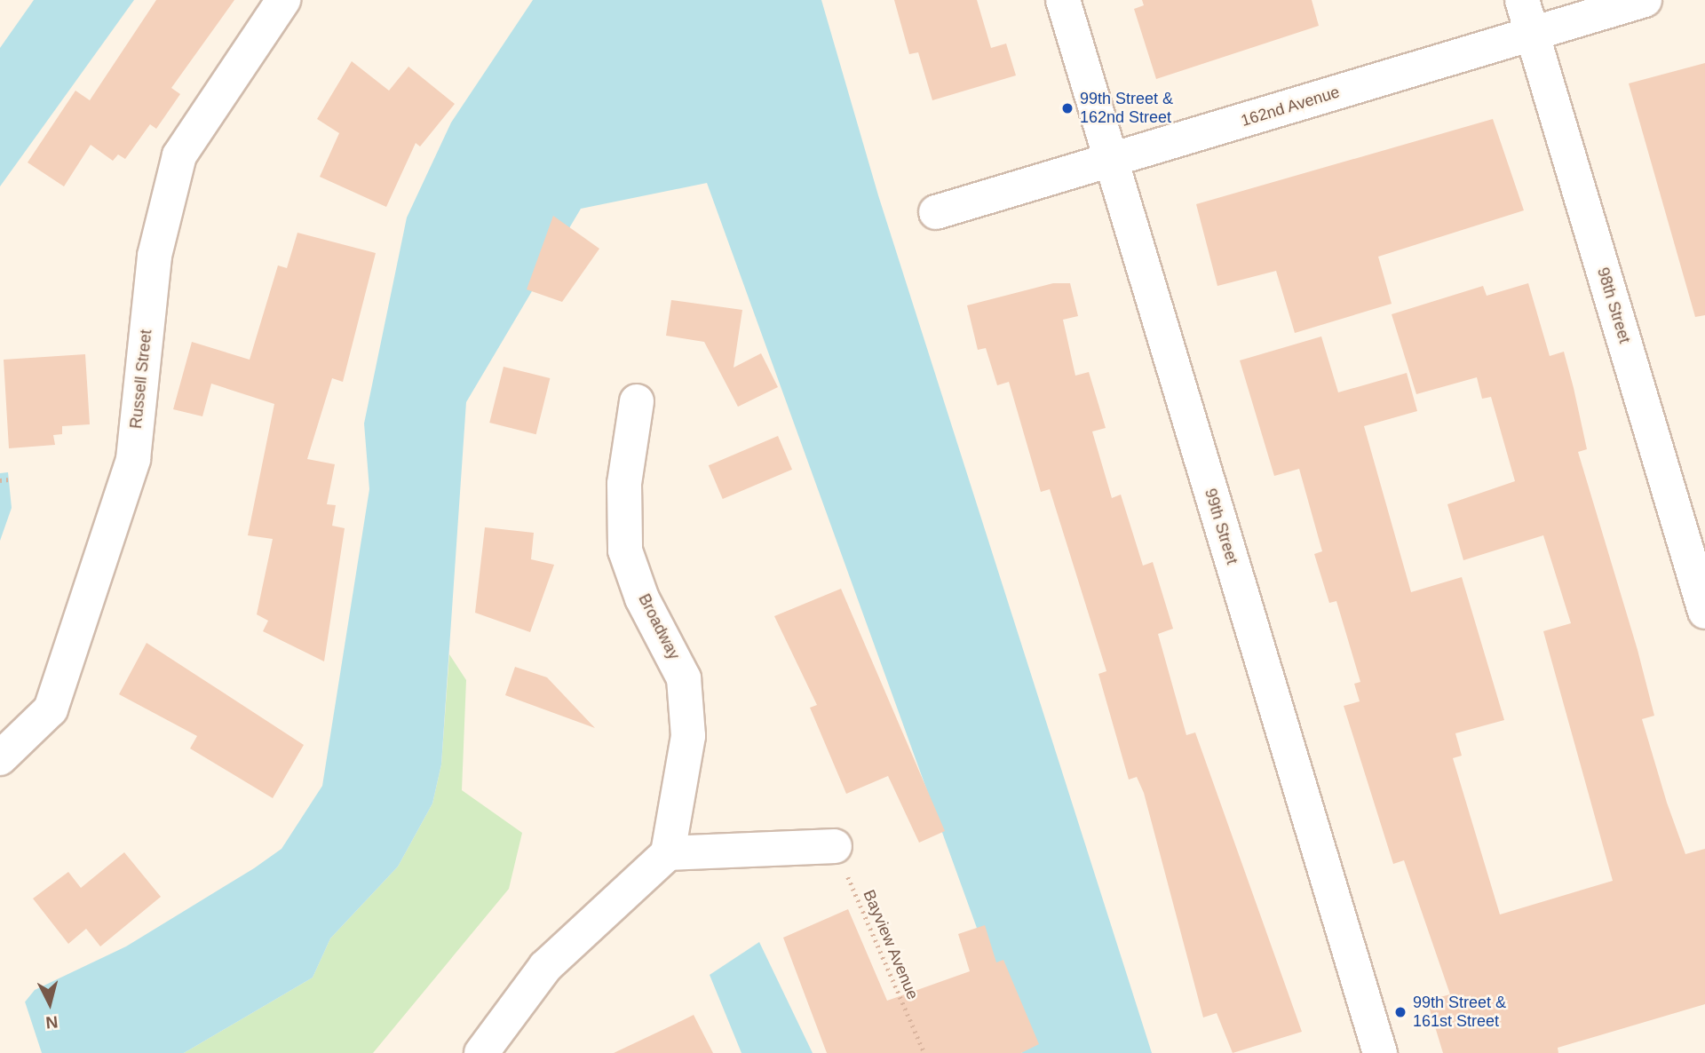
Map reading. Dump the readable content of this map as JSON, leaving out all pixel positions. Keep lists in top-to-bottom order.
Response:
{
  "streets": {
    "street": [
      "162nd Avenue",
      "98th Street",
      "Russell Street",
      "99th Street",
      "Broadway"
    ],
    "path": ["Bayview Avenue"]
  },
  "crossings": [
    ["162nd Avenue", "98th Street"],
    ["162nd Avenue", "99th Street"]
  ],
  "places": ["99th Street & 162nd Street", "99th Street & 161st Street"],
  "north": "bottom"
}
